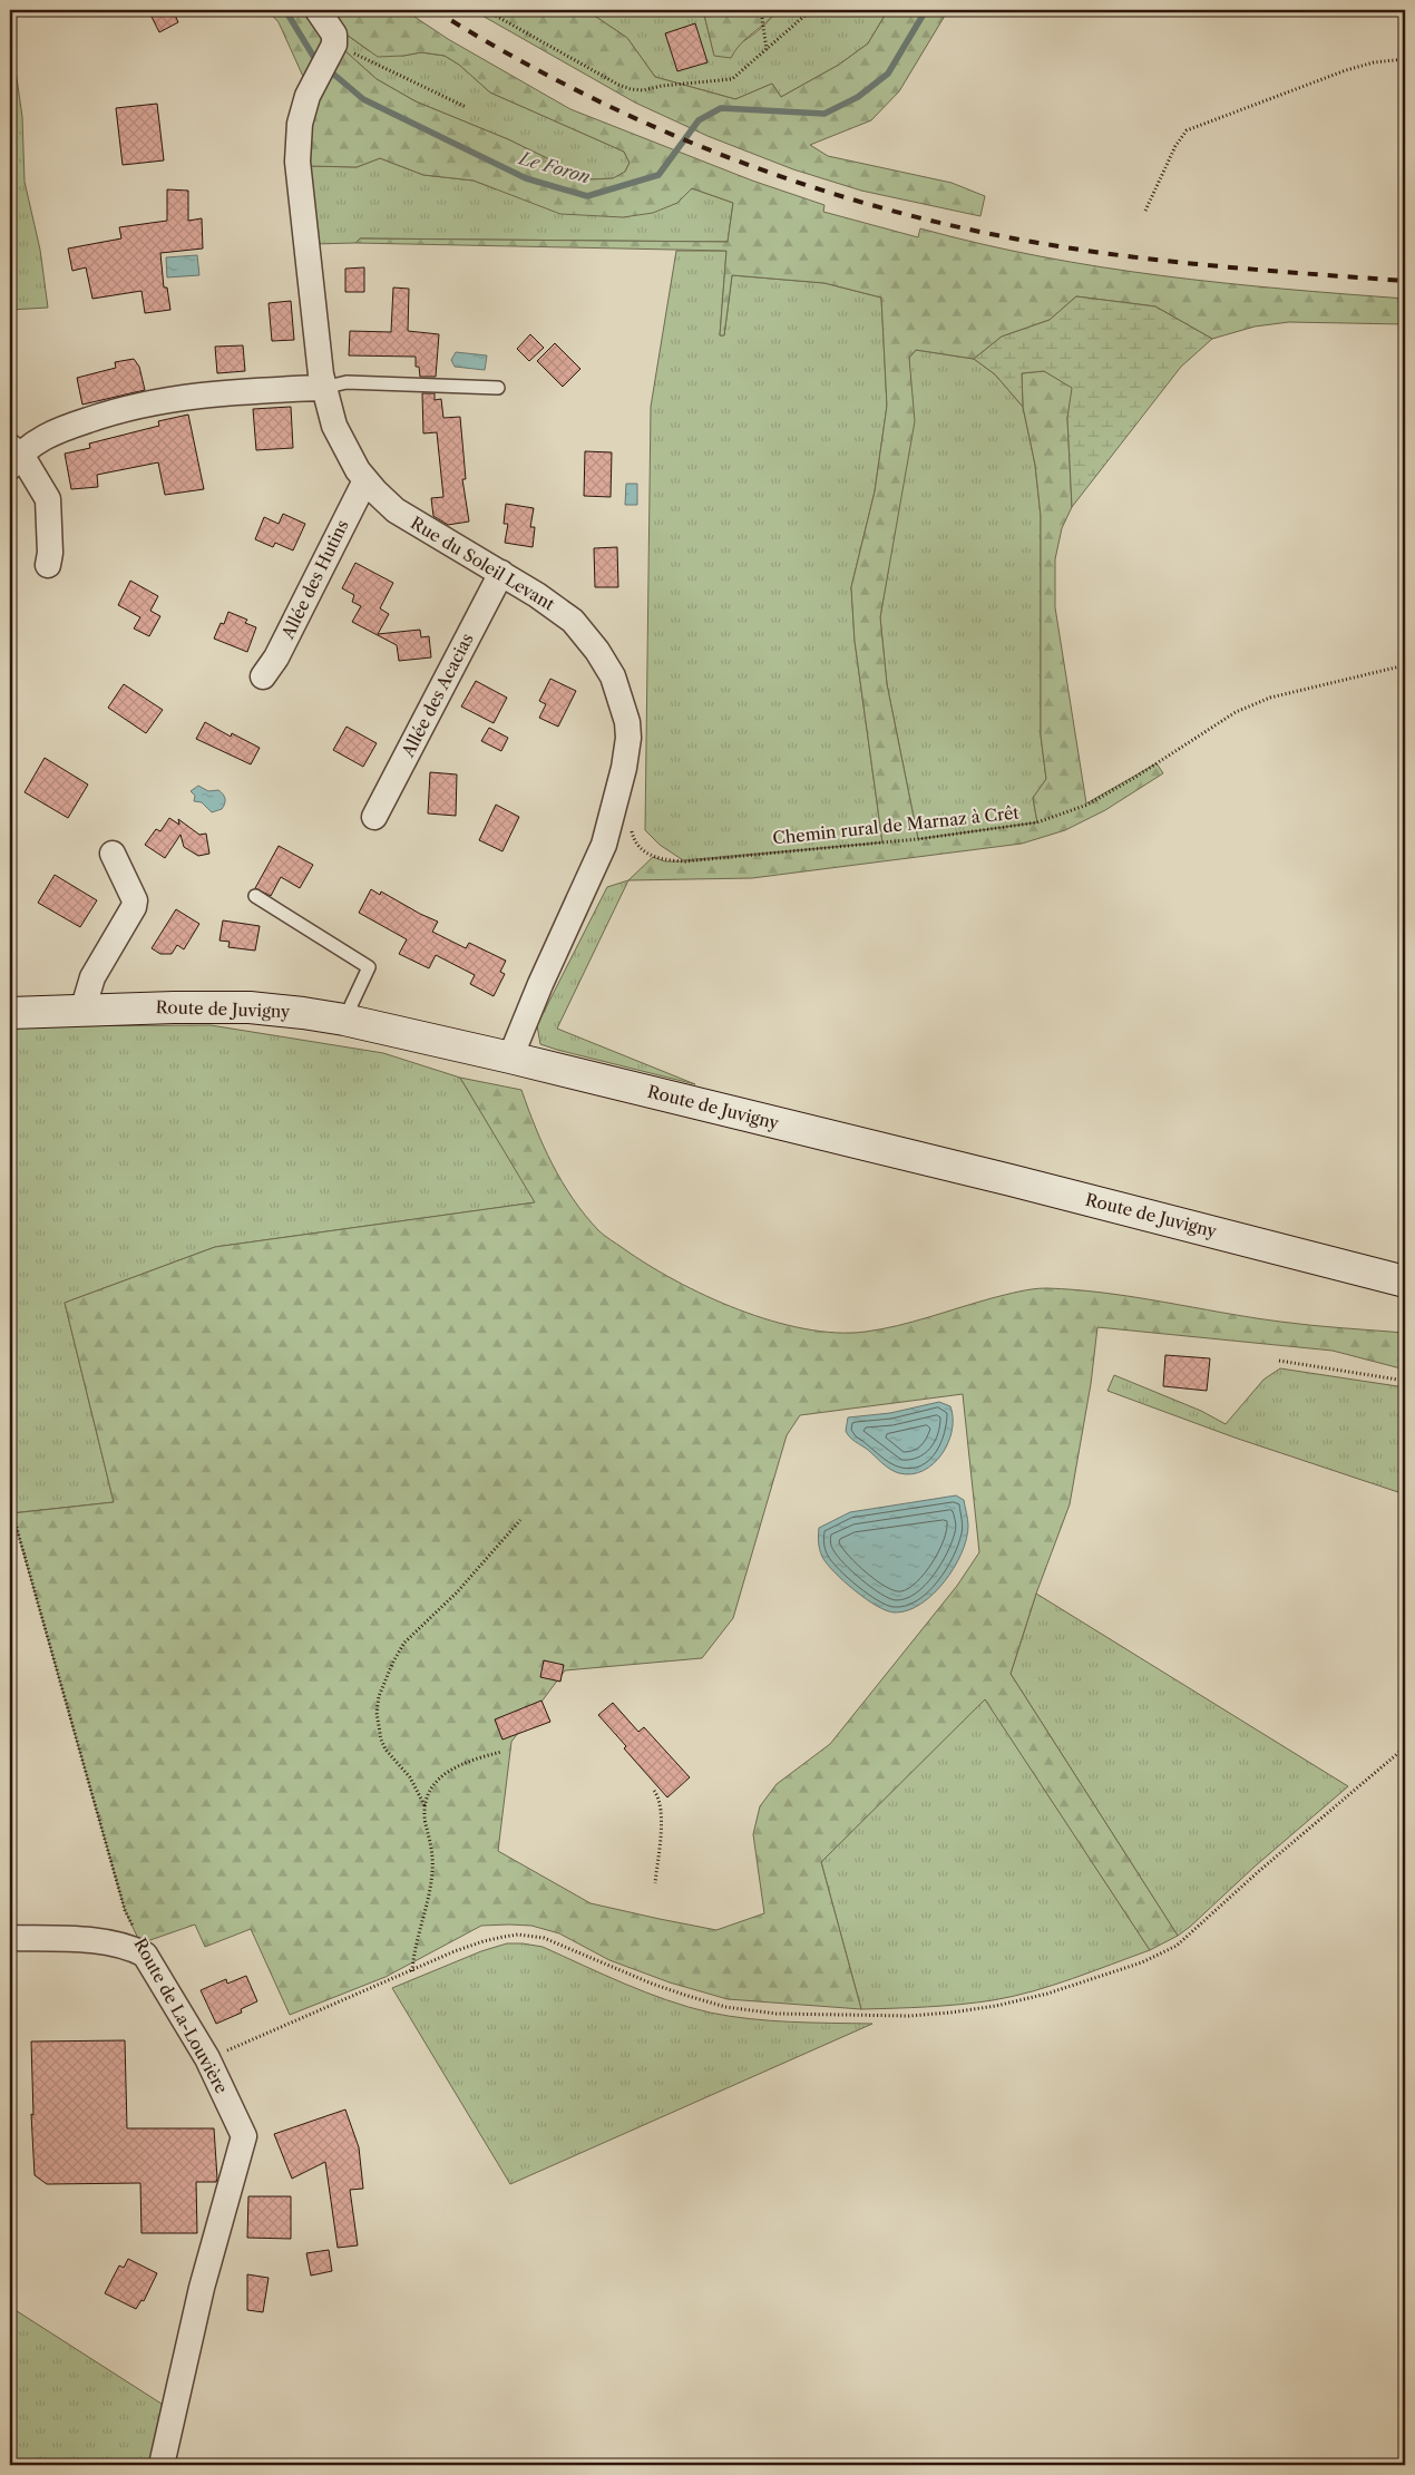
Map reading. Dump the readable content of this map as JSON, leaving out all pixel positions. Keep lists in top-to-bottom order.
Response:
{
  "streets": {
    "street": [
      "Rue du Soleil Levant",
      "Allée des Hutins",
      "Allée des Acacias",
      "Route de Juvigny",
      "Route de La-Louvière"
    ],
    "path": ["Chemin rural de Marnaz à Crêt"]
  },
  "crossings": [
    ["Rue du Soleil Levant", "Allée des Hutins"],
    ["Rue du Soleil Levant", "Allée des Acacias"],
    ["Rue du Soleil Levant", "Route de Juvigny"]
  ],
  "water": ["Le Foron"]
}
